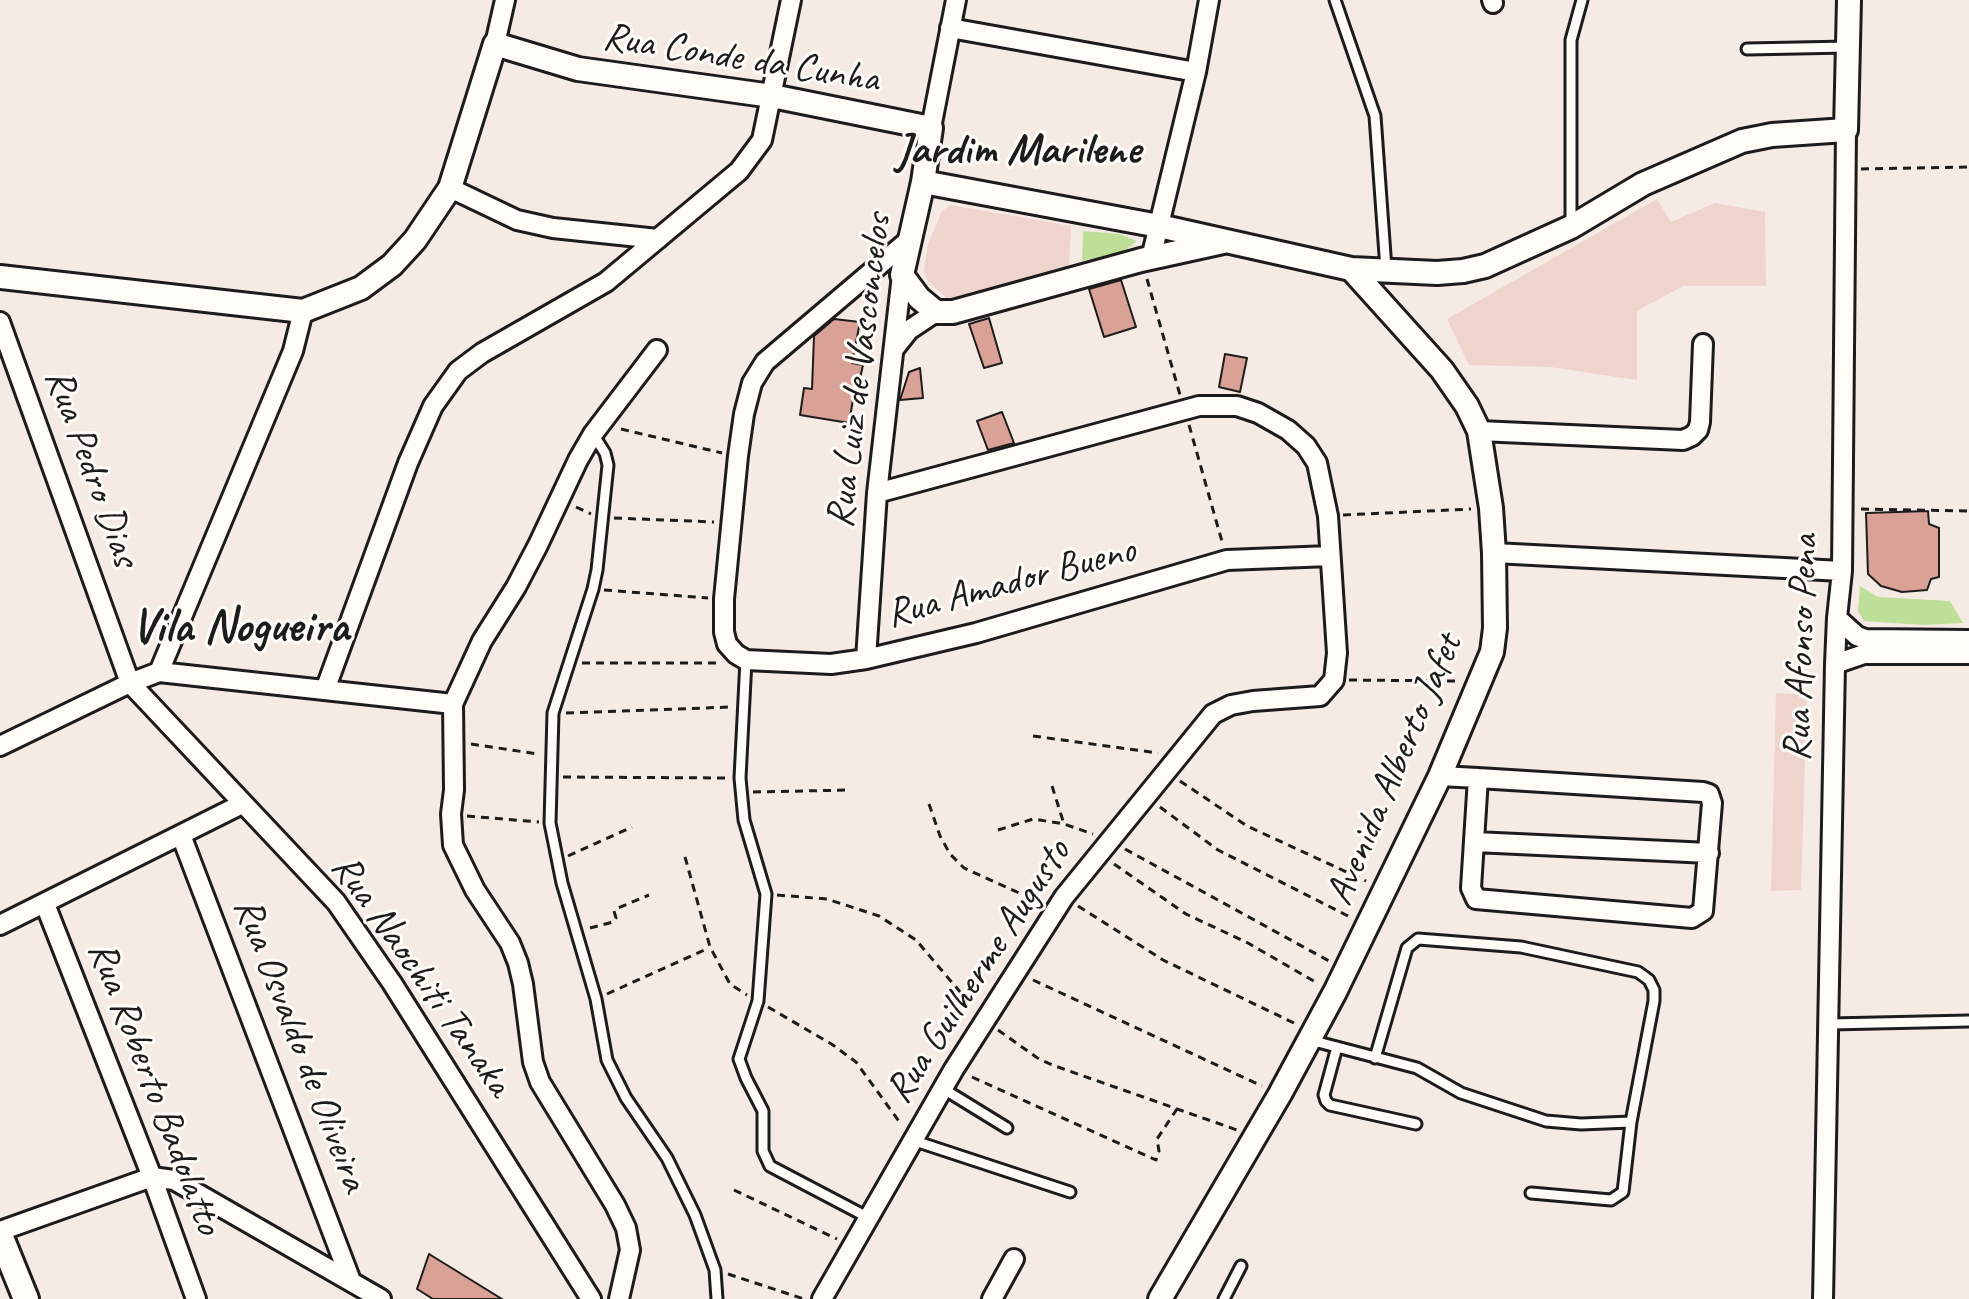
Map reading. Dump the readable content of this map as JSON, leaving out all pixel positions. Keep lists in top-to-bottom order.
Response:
{
  "streets": {
    "street": [
      "Rua Conde da Cunha",
      "Rua Luiz de Vasconcelos",
      "Rua Pedro Dias",
      "Rua Amador Bueno",
      "Rua Afonso Pena",
      "Avenida Alberto Jafet",
      "Rua Guilherme Augusto",
      "Rua Naochiti Tanaka",
      "Rua Osvaldo de Oliveira",
      "Rua Roberto Badolatto"
    ]
  },
  "crossings": [
    ["Rua Conde da Cunha", "Rua Luiz de Vasconcelos"],
    ["Rua Luiz de Vasconcelos", "Rua Amador Bueno"],
    ["Rua Pedro Dias", "Rua Naochiti Tanaka"]
  ],
  "districts": ["Jardim Marilene", "Vila Nogueira"]
}
